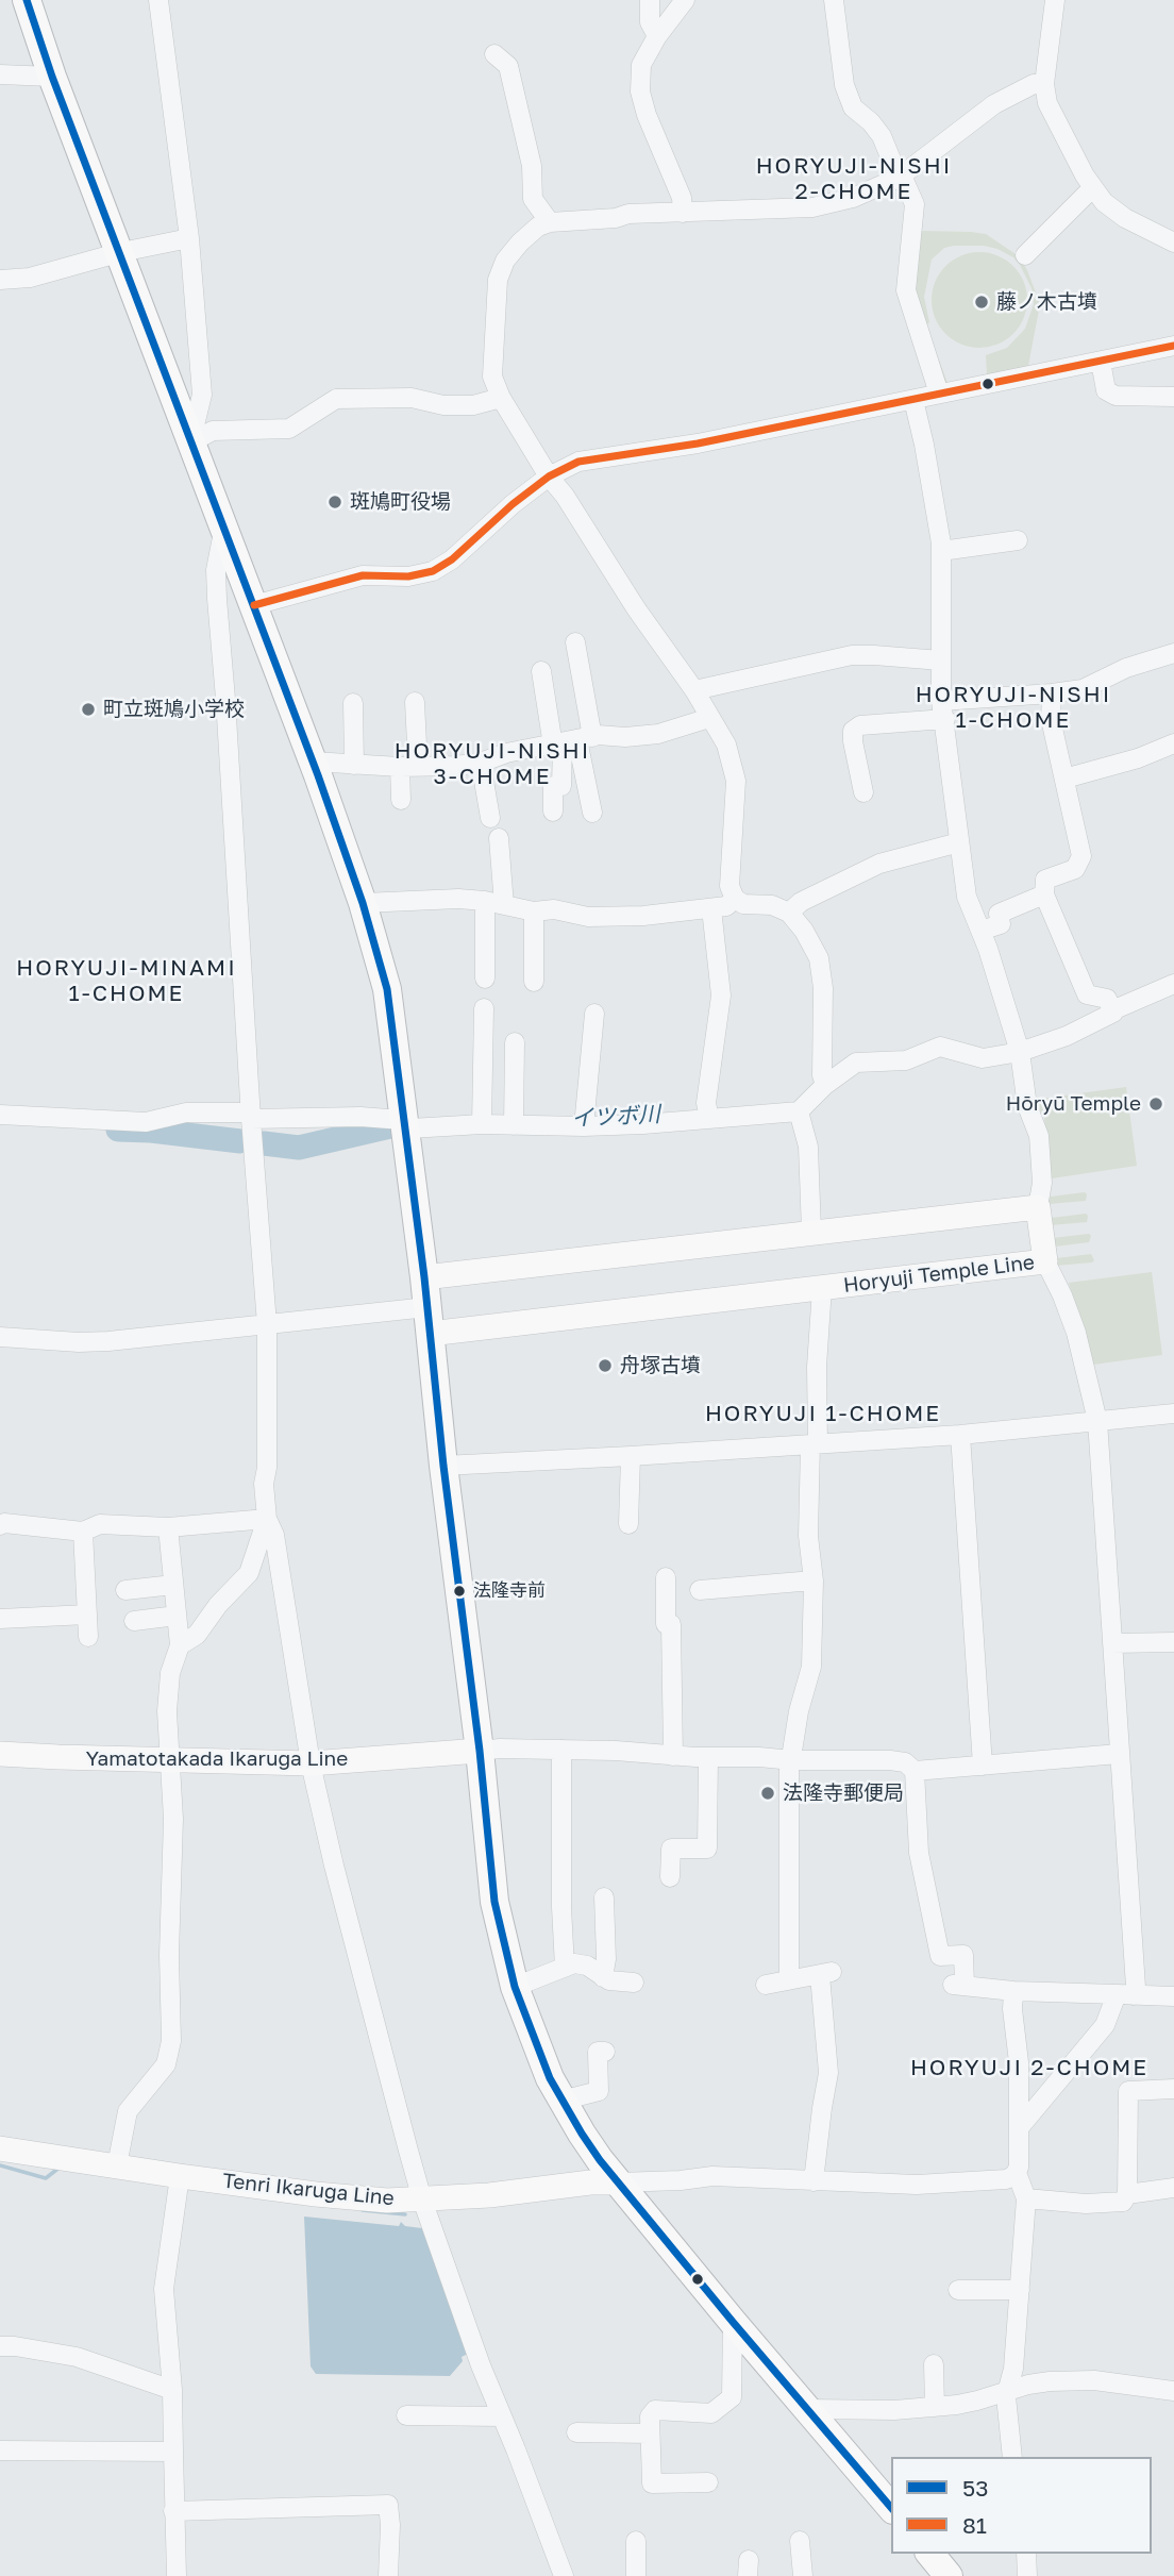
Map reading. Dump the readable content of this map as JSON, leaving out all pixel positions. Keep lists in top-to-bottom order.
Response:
{
  "streets": {
    "main road": ["Horyuji Temple Line", "Yamatotakada Ikaruga Line", "Tenri Ikaruga Line"]
  },
  "districts": [
    "HORYUJI-NISHI 2-CHOME",
    "HORYUJI-NISHI 1-CHOME",
    "HORYUJI-NISHI 3-CHOME",
    "HORYUJI-MINAMI 1-CHOME",
    "HORYUJI 1-CHOME",
    "HORYUJI 2-CHOME"
  ],
  "water": ["イツボ川"],
  "places": [
    "藤ノ木古墳",
    "斑鳩町役場",
    "町立斑鳩小学校",
    "Hōryū Temple",
    "舟塚古墳",
    "法隆寺前",
    "法隆寺郵便局"
  ],
  "lines": ["transit line 53", "transit line 81"],
  "legend": ["53", "81"]
}
